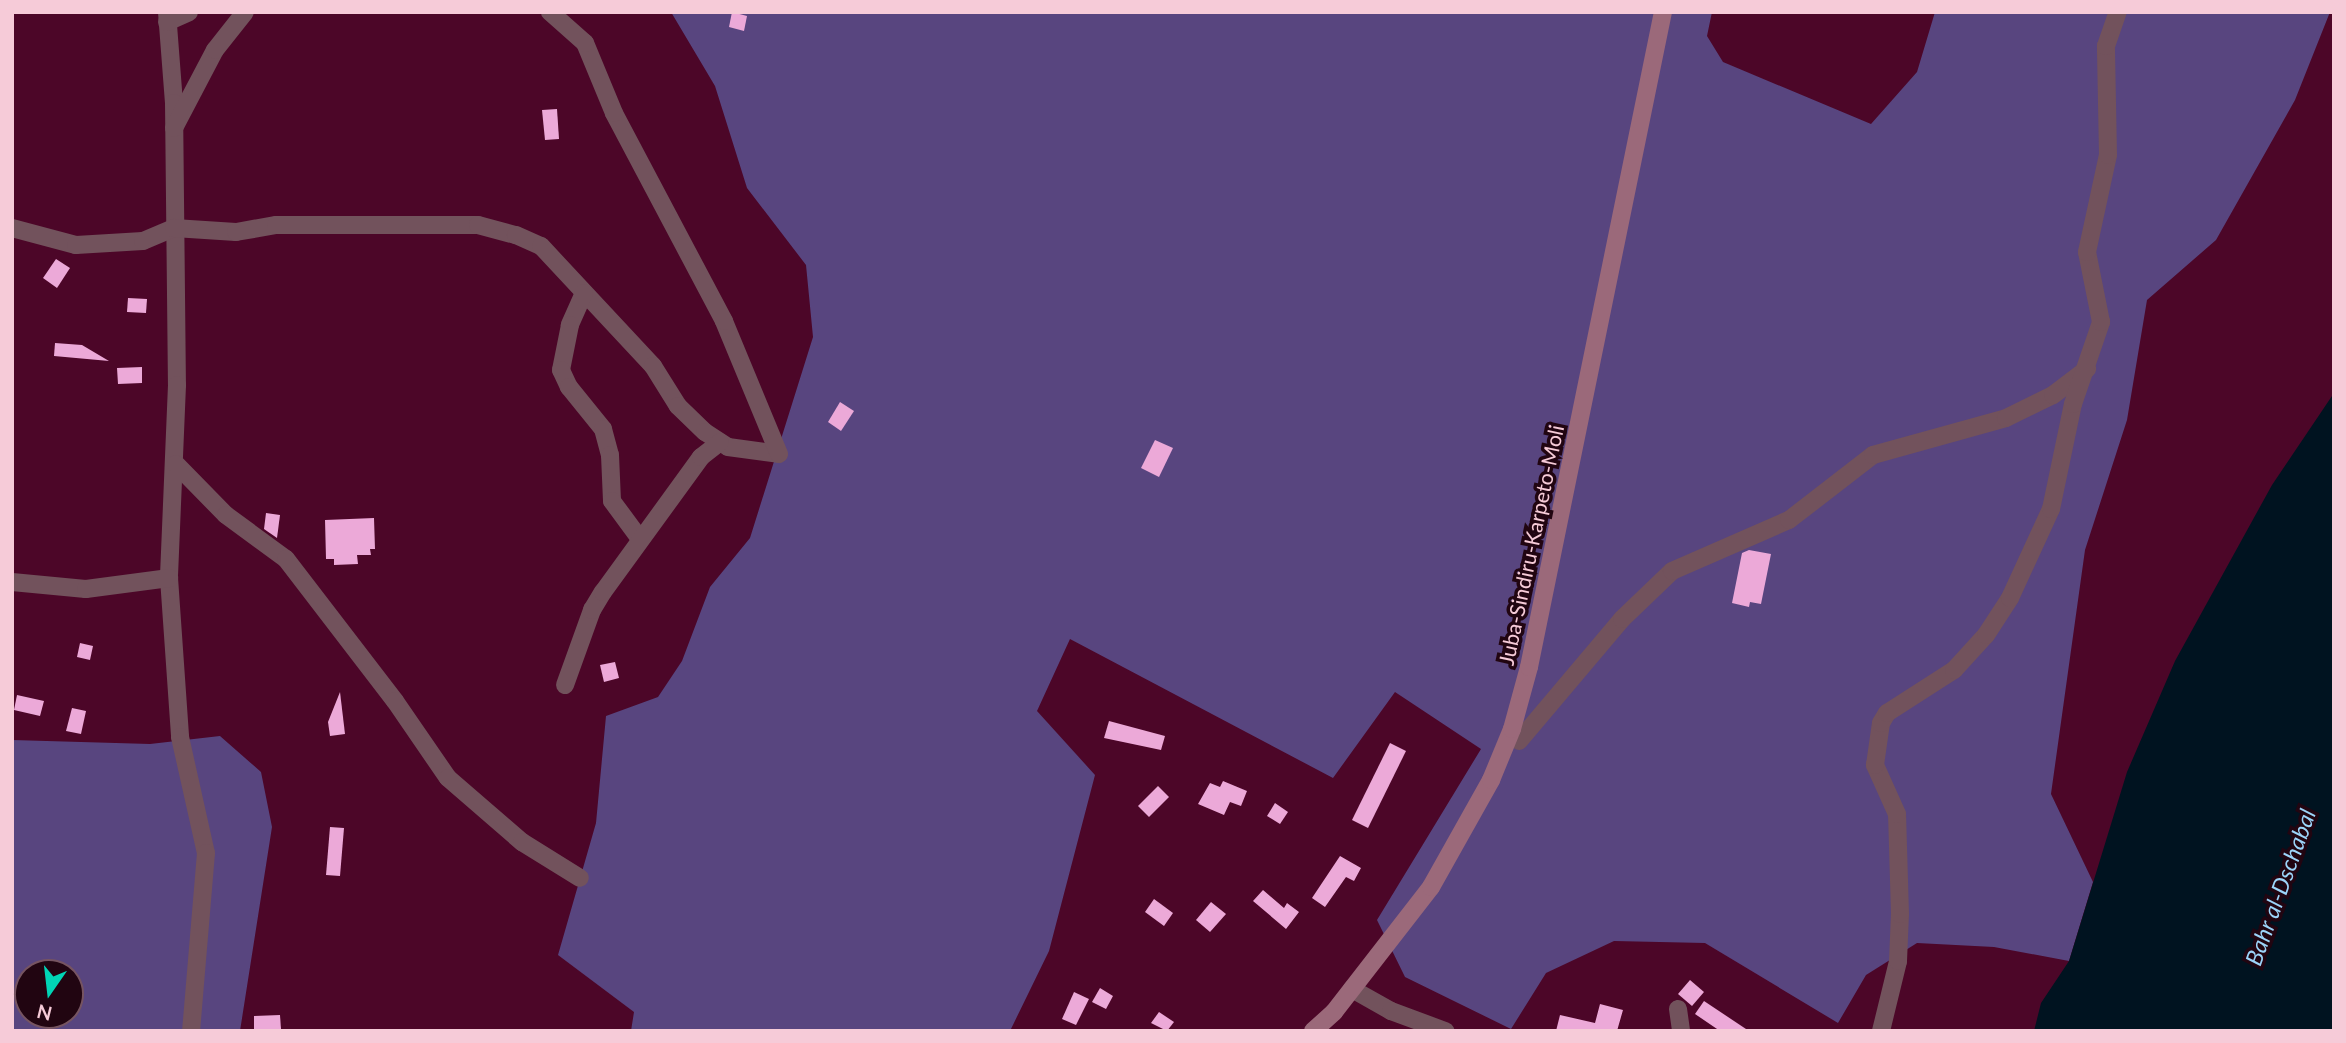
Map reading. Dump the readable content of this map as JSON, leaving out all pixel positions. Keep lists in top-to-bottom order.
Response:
{
  "streets": {
    "main road": ["Juba-Sindiru-Karpeto-Moli"]
  },
  "water": ["Bahr al-Dschabal"],
  "north": "bottom"
}
